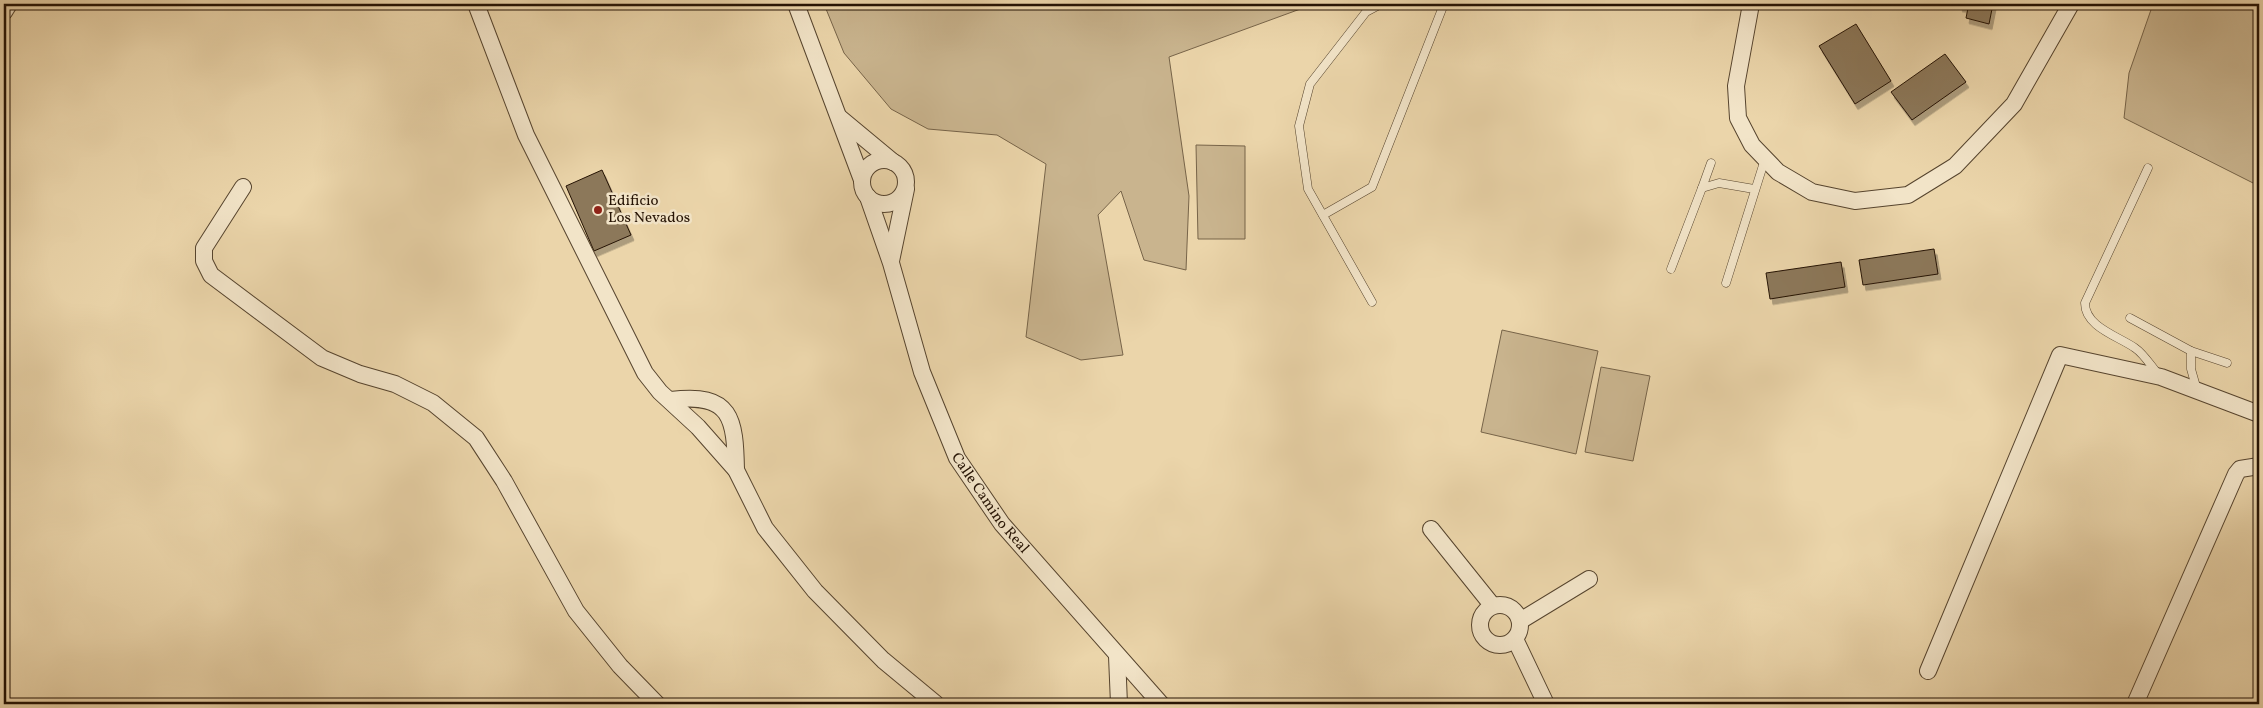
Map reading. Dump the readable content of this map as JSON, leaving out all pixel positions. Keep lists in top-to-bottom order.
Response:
{
  "streets": {
    "street": ["Calle Camino Real"]
  },
  "places": ["Edificio Los Nevados"]
}
